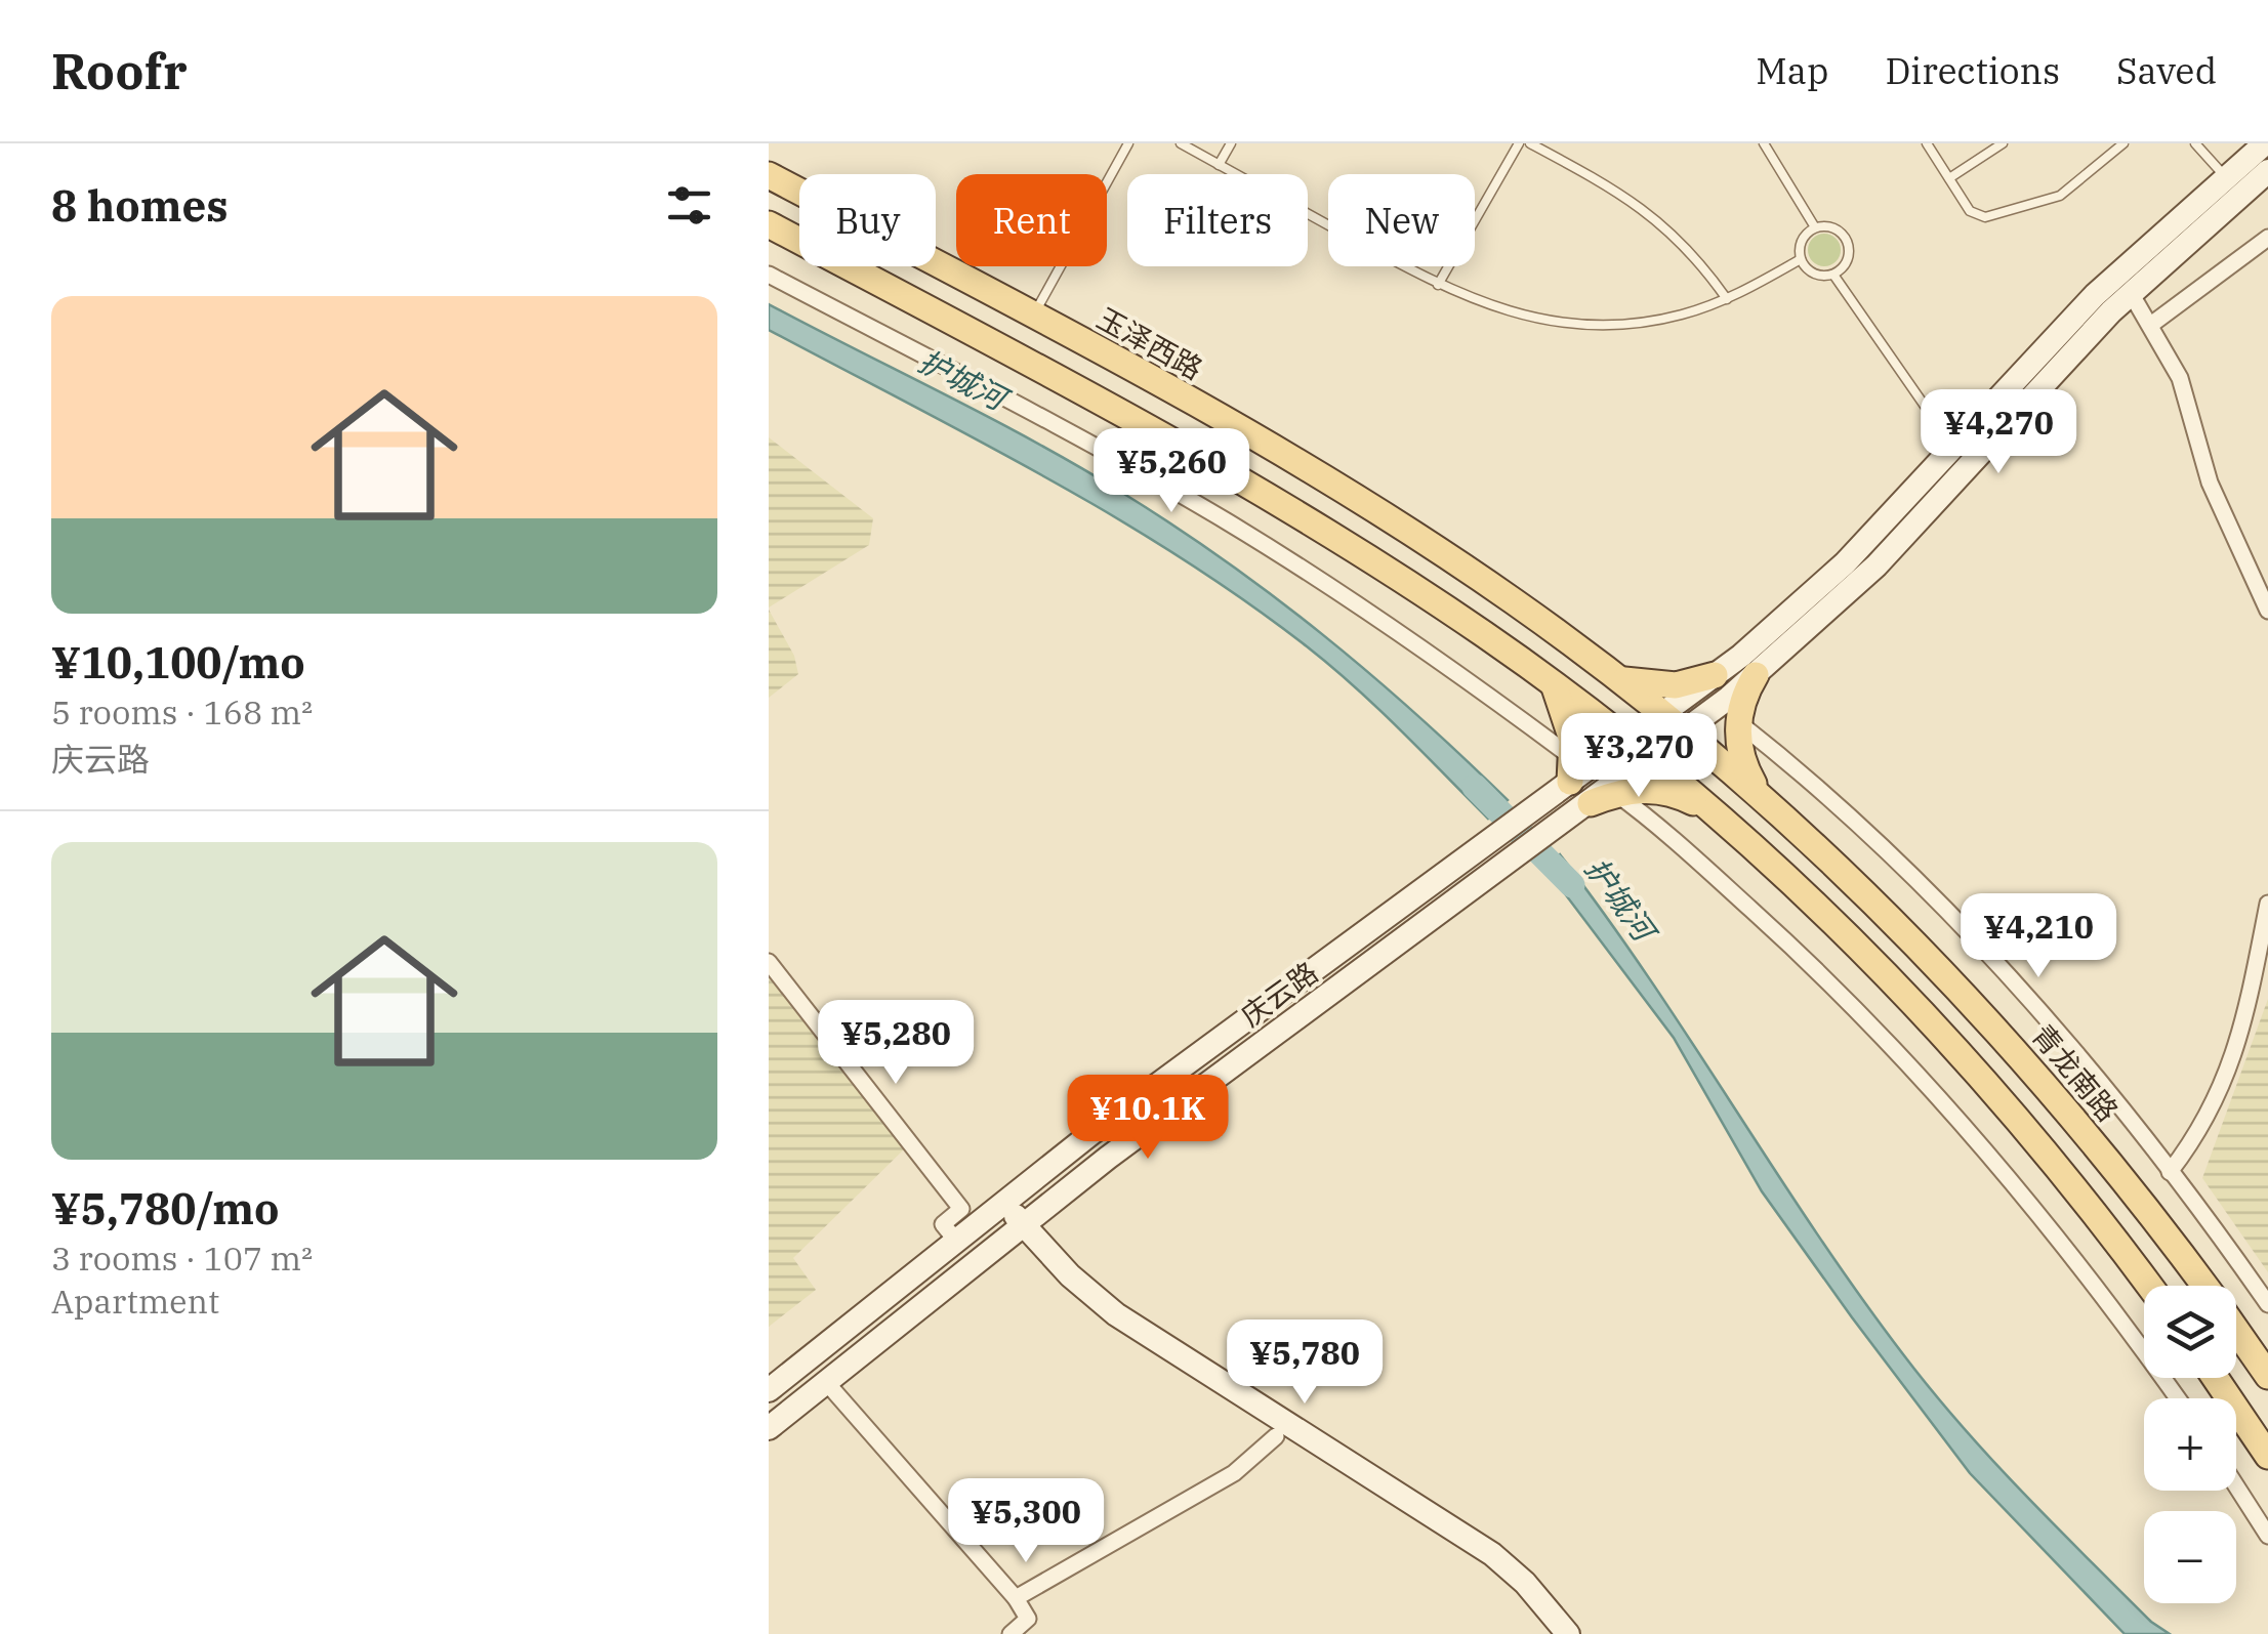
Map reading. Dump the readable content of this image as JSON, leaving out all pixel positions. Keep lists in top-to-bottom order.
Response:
{
  "streets": {
    "main road": ["玉泽西路", "青龙南路"],
    "street": ["庆云路"]
  },
  "crossings": [
    ["玉泽西路", "庆云路"],
    ["玉泽西路", "青龙南路"],
    ["庆云路", "青龙南路"]
  ],
  "water": ["护城河"],
  "page": {
    "header": "Roofr",
    "nav": ["Map", "Directions", "Saved"],
    "heading": "8 homes",
    "chip": [
      "Buy",
      "Rent",
      "Filters",
      "New"
    ],
    "list": [
      {
        "name": "¥10,100/mo",
        "note": "5 rooms · 168 m² · 庆云路"
      },
      {
        "name": "¥5,780/mo",
        "note": "3 rooms · 107 m² · Apartment"
      }
    ],
    "price": [
      "¥4,270",
      "¥5,260",
      "¥3,270",
      "¥4,210",
      "¥5,280",
      "¥10.1K",
      "¥5,780",
      "¥5,300"
    ],
    "map_buttons": ["+", "−"]
  }
}
